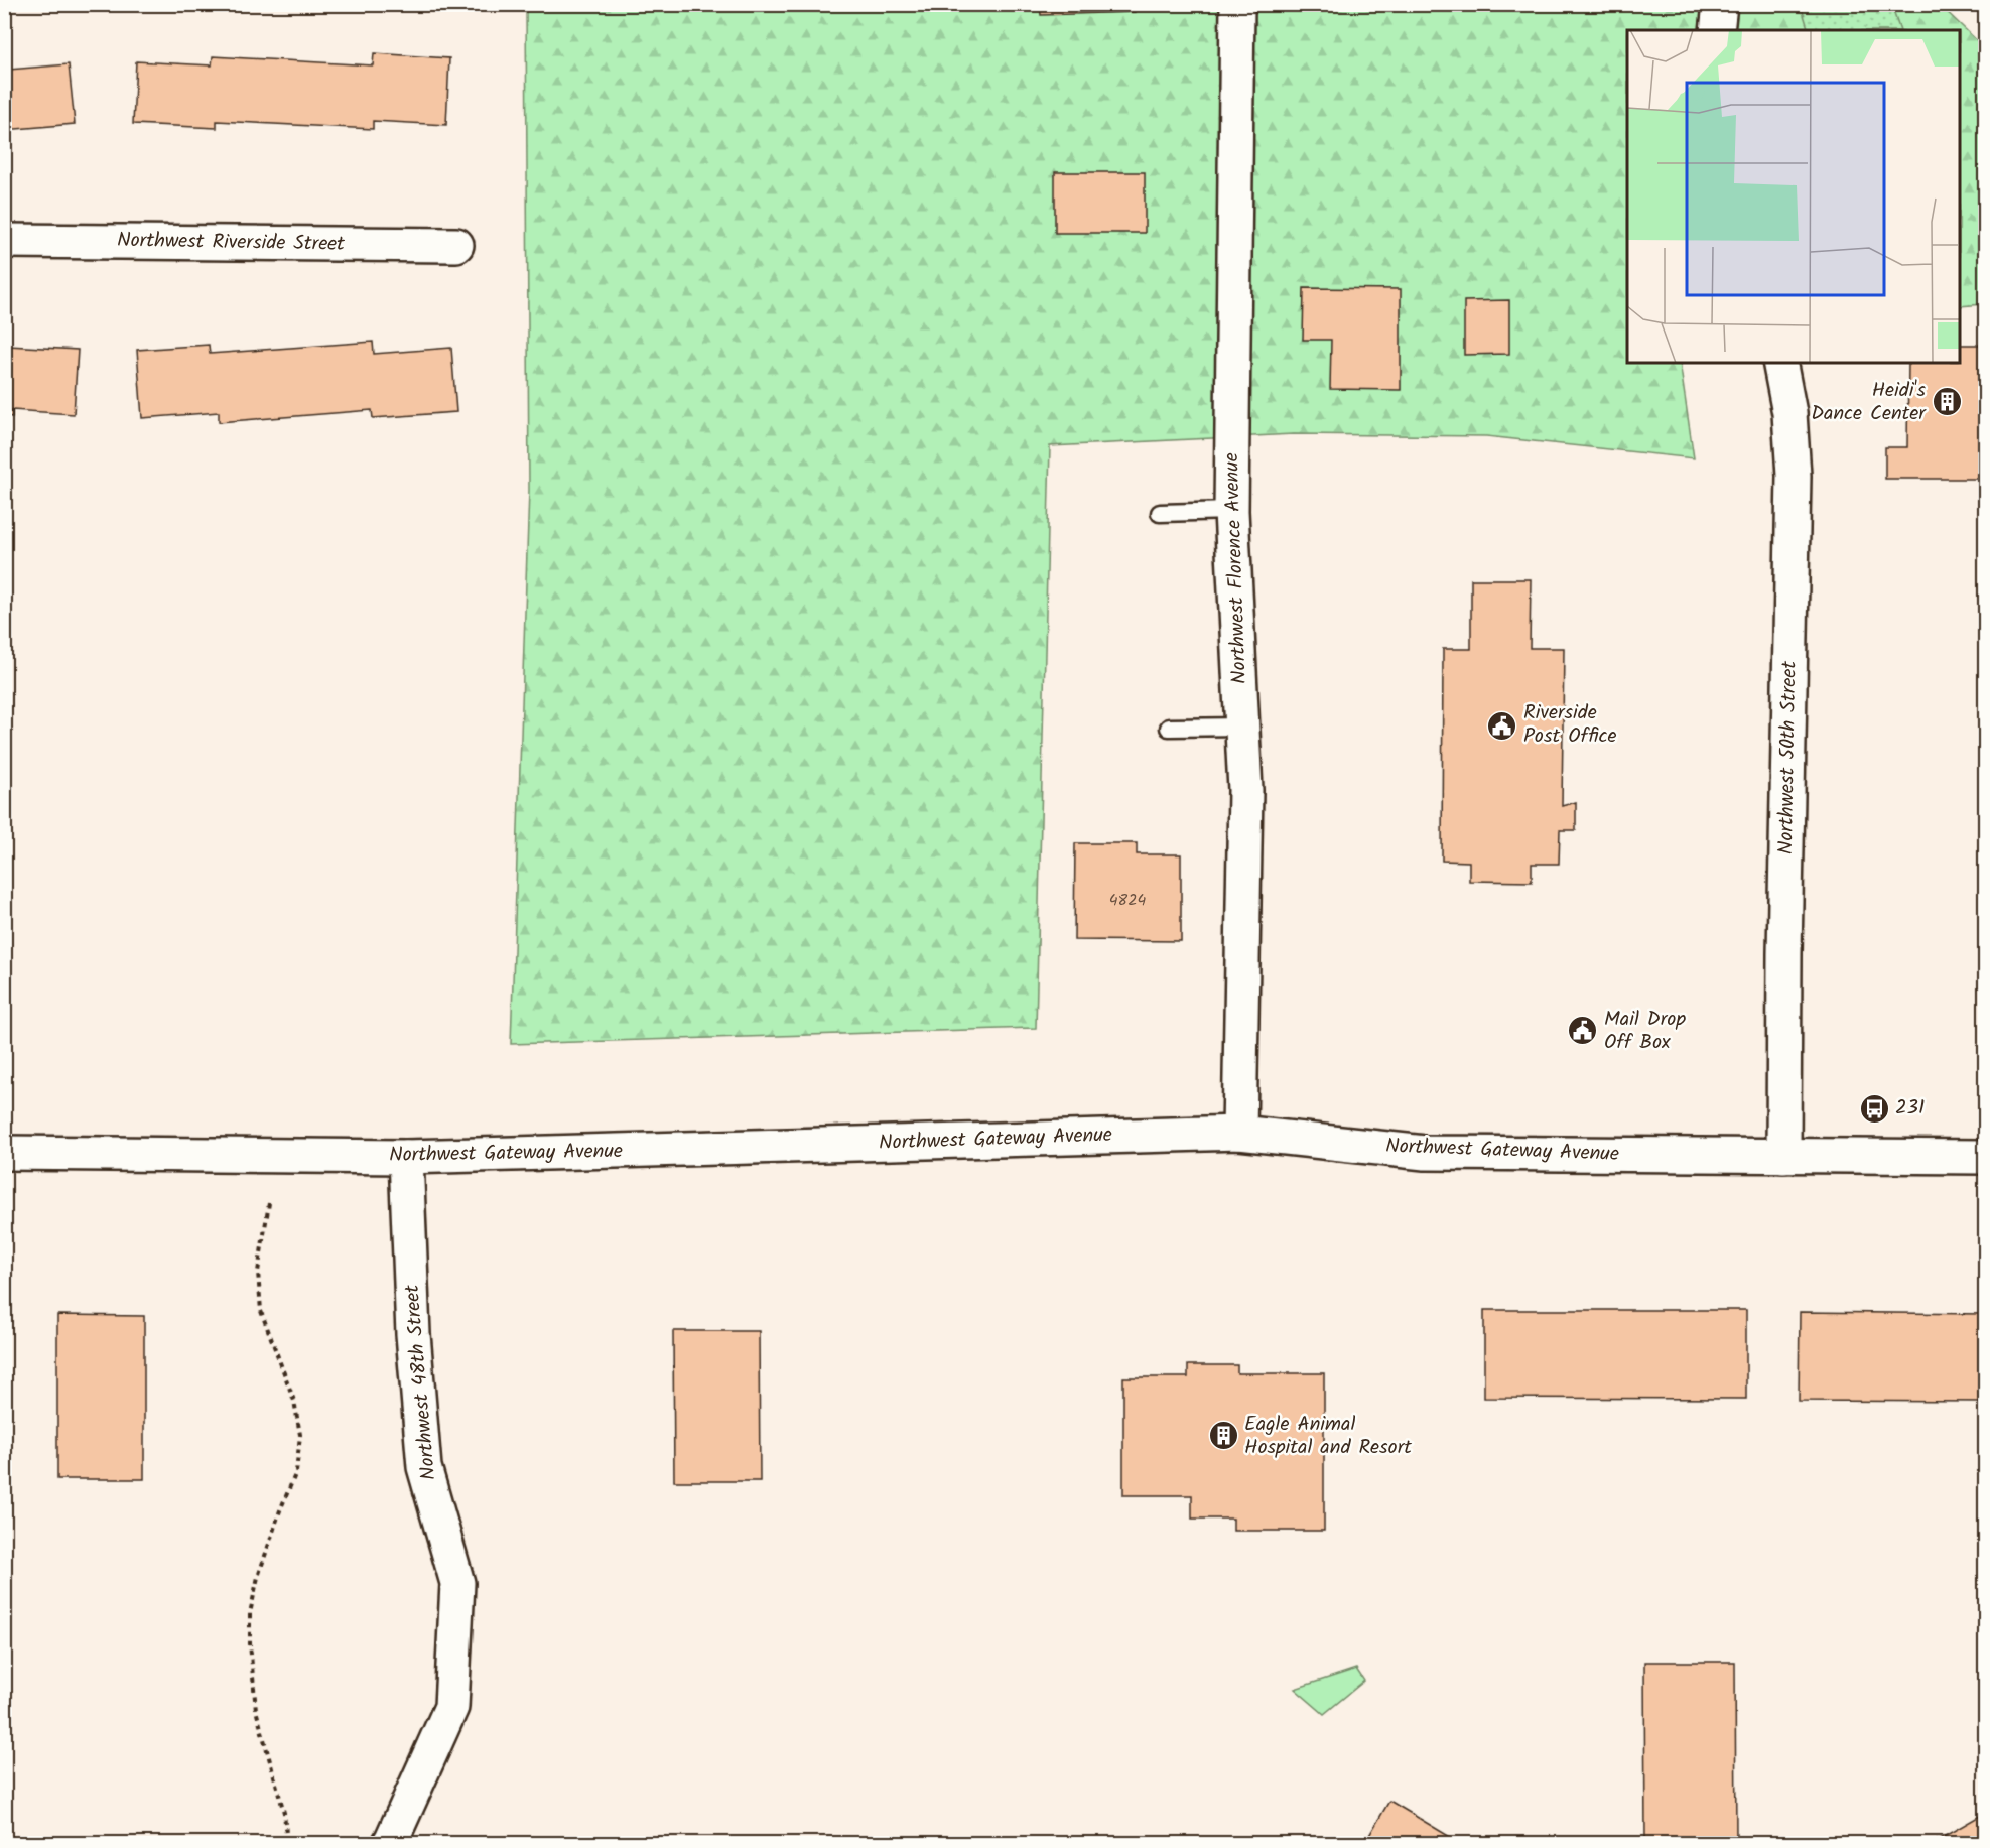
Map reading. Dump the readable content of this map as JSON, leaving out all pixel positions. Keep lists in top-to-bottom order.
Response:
{
  "streets": {
    "street": [
      "Northwest Riverside Street",
      "Northwest Florence Avenue",
      "Northwest 50th Street",
      "Northwest Gateway Avenue",
      "Northwest 48th Street"
    ]
  },
  "crossings": [
    ["Northwest Florence Avenue", "Northwest Gateway Avenue"],
    ["Northwest 50th Street", "Northwest Gateway Avenue"],
    ["Northwest Gateway Avenue", "Northwest 48th Street"]
  ],
  "places": {
    "building": ["Heidi's Dance Center", "Eagle Animal Hospital and Resort"],
    "public building": ["Riverside Post Office", "Mail Drop Off Box"],
    "bus stop": ["231"]
  },
  "house_numbers": ["4824"]
}
